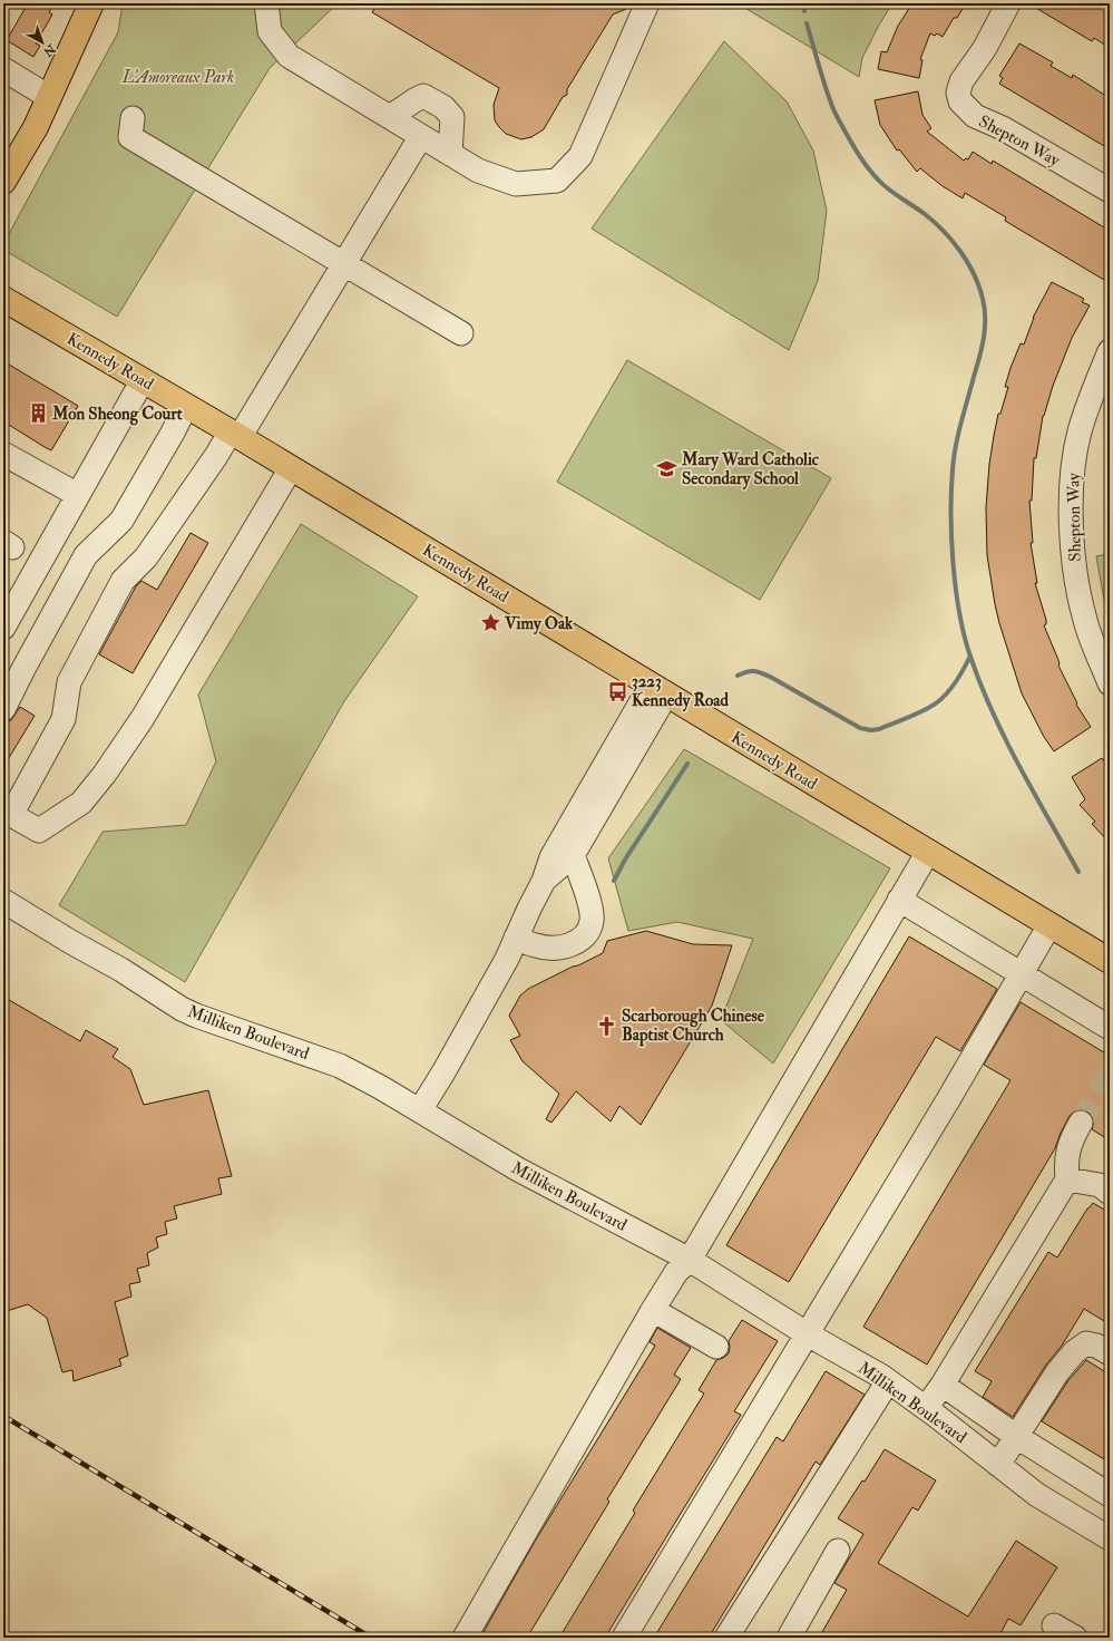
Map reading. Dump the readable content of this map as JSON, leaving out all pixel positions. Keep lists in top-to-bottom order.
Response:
{
  "streets": {
    "main road": ["Kennedy Road"],
    "street": ["Shepton Way", "Milliken Boulevard"]
  },
  "parks": ["L'Amoreaux Park"],
  "places": {
    "building": ["Mon Sheong Court"],
    "school or university": ["Mary Ward Catholic Secondary School"],
    "place": ["Vimy Oak"],
    "bus stop": ["3223 Kennedy Road"],
    "church": ["Scarborough Chinese Baptist Church"]
  },
  "north": "bottom right"
}
